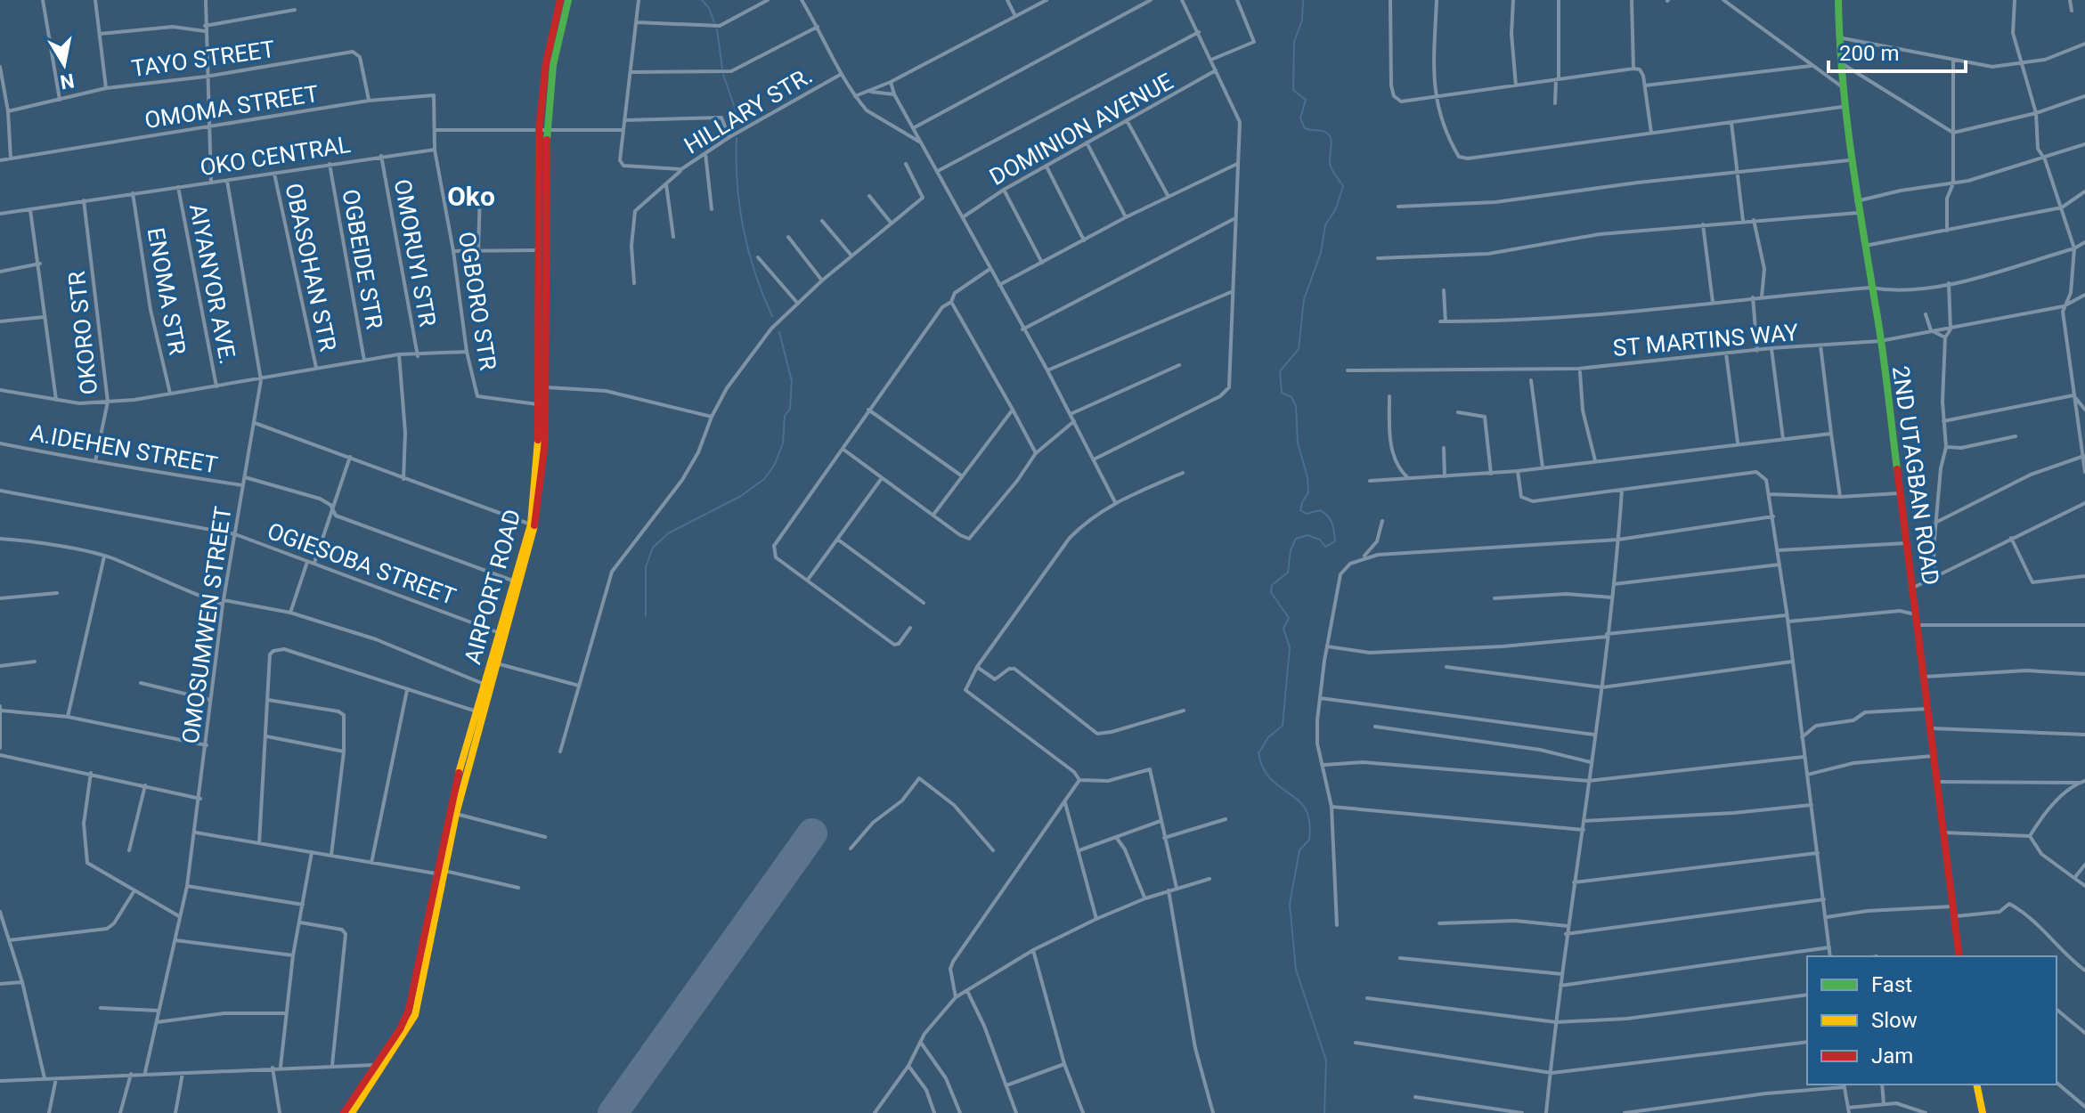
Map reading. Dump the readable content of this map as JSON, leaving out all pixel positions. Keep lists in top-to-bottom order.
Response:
{
  "streets": {
    "main road": ["2ND UTAGBAN ROAD", "AIRPORT ROAD"],
    "street": [
      "TAYO STREET",
      "OMOMA STREET",
      "HILLARY STR.",
      "DOMINION AVENUE",
      "OKO CENTRAL",
      "OMORUYI STR",
      "OGBEIDE STR",
      "OBASOHAN STR",
      "AIYANYOR AVE.",
      "ENOMA STR",
      "OGBORO STR",
      "OKORO STR",
      "ST MARTINS WAY",
      "A.IDEHEN STREET",
      "OGIESOBA STREET",
      "OMOSUMWEN STREET"
    ]
  },
  "crossings": [
    ["TAYO STREET", "OMOMA STREET"],
    ["OKO CENTRAL", "OMORUYI STR"],
    ["OKO CENTRAL", "OGBEIDE STR"],
    ["OKO CENTRAL", "OBASOHAN STR"],
    ["OKO CENTRAL", "AIYANYOR AVE."],
    ["OKO CENTRAL", "ENOMA STR"],
    ["OKO CENTRAL", "OGBORO STR"],
    ["OKO CENTRAL", "OKORO STR"],
    ["OKO CENTRAL", "OMOSUMWEN STREET"],
    ["OGBORO STR", "AIRPORT ROAD"],
    ["OKORO STR", "A.IDEHEN STREET"],
    ["ST MARTINS WAY", "2ND UTAGBAN ROAD"],
    ["A.IDEHEN STREET", "OMOSUMWEN STREET"],
    ["OGIESOBA STREET", "AIRPORT ROAD"],
    ["OGIESOBA STREET", "OMOSUMWEN STREET"]
  ],
  "districts": ["Oko"],
  "legend": ["Fast", "Slow", "Jam"],
  "scale_bar": "200 m",
  "north": "bottom"
}
